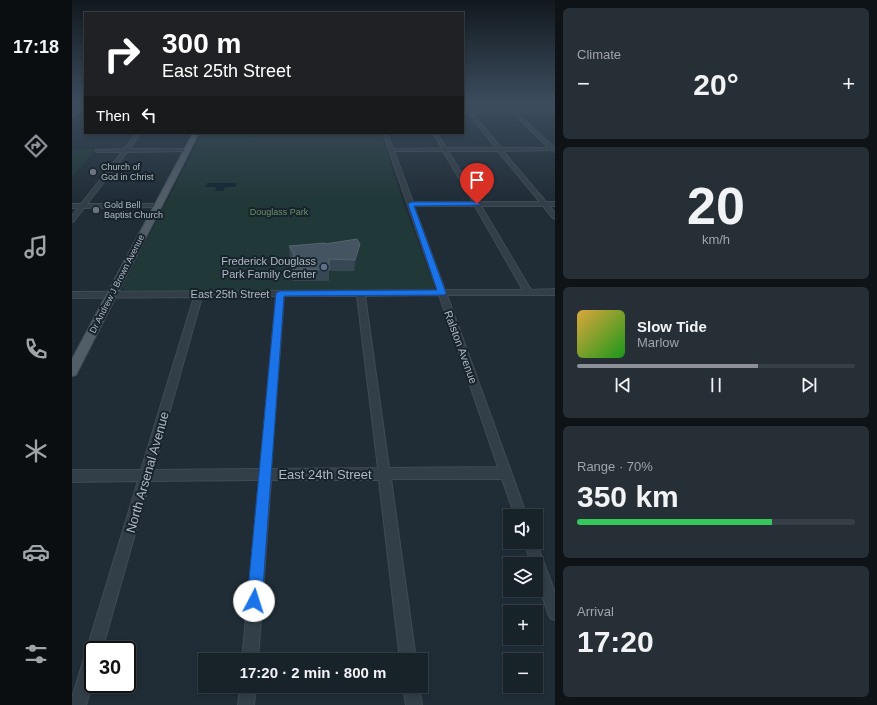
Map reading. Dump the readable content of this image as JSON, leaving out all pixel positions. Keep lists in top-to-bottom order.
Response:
{
  "streets": {
    "main road": ["Dr Andrew J Brown Avenue"],
    "street": [
      "East 25th Street",
      "Ralston Avenue",
      "North Arsenal Avenue",
      "East 24th Street"
    ]
  },
  "crossings": [
    ["Dr Andrew J Brown Avenue", "East 25th Street"],
    ["East 25th Street", "Ralston Avenue"],
    ["East 25th Street", "North Arsenal Avenue"],
    ["Ralston Avenue", "East 24th Street"],
    ["North Arsenal Avenue", "East 24th Street"]
  ],
  "parks": ["Douglass Park"],
  "places": ["Church of God in Christ", "Gold Bell Baptist Church", "Frederick Douglass Park Family Center"],
  "page": {
    "tabs": "17:18",
    "tile": [
      "Climate",
      ["20", "km/h"],
      ["Range · 70%", "350 km"],
      ["Arrival", "17:20"]
    ],
    "turn": ["300 m", "East 25th Street"],
    "heat": ["−", "20°", "+"],
    "then": "Then",
    "song": ["Slow Tide", "Marlow"],
    "map_buttons": ["+", "−"],
    "limit": "30",
    "trip": "17:20 · 2 min · 800 m"
  }
}
